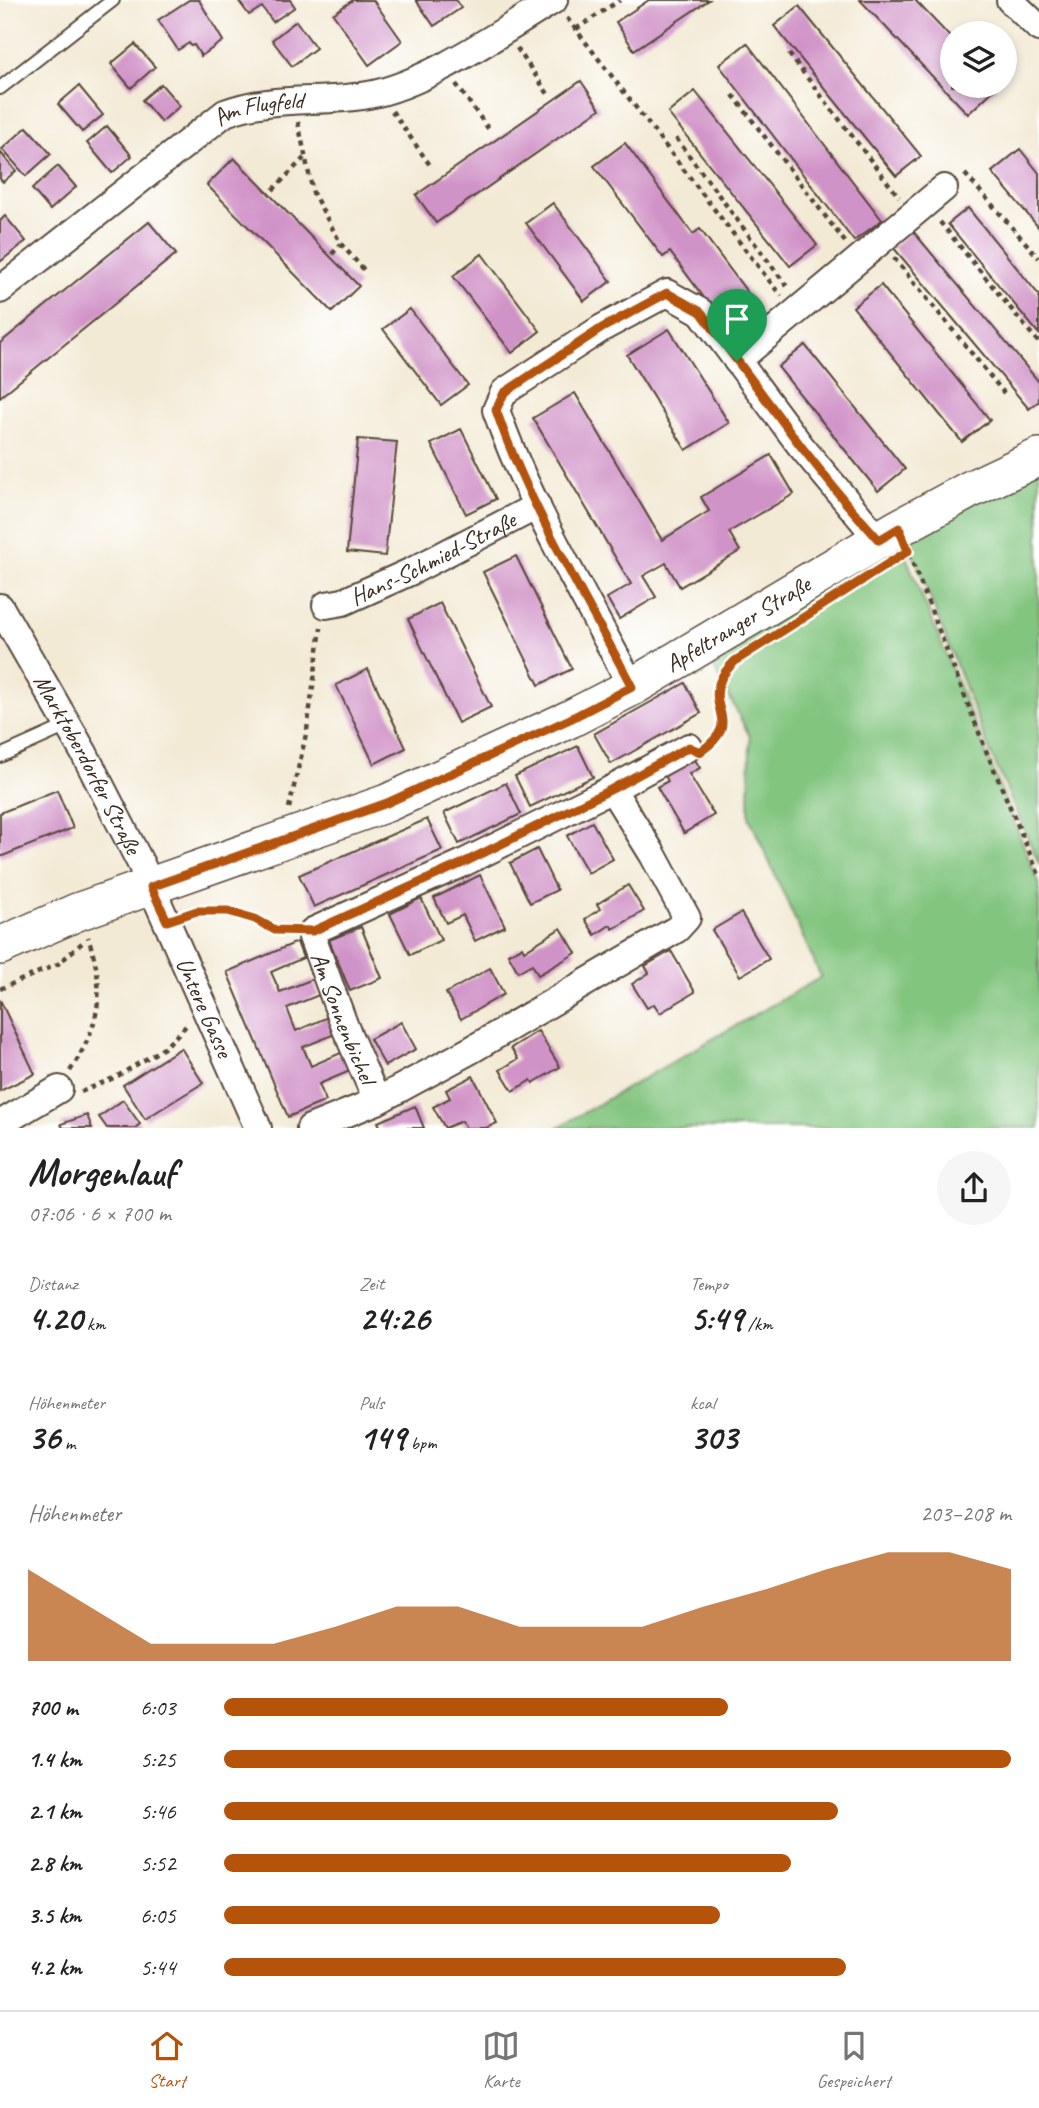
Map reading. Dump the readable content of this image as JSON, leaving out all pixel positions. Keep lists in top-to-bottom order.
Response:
{
  "streets": {
    "street": [
      "Am Flugfeld",
      "Hans-Schmied-Straße",
      "Apfeltranger Straße",
      "Marktoberdorfer Straße",
      "Untere Gasse",
      "Am Sonnenbichel"
    ]
  },
  "crossings": [
    ["Apfeltranger Straße", "Marktoberdorfer Straße"],
    ["Apfeltranger Straße", "Untere Gasse"],
    ["Marktoberdorfer Straße", "Untere Gasse"]
  ],
  "page": {
    "heading": ["Morgenlauf", "07:06 · 6 × 700 m"],
    "stats": [
      ["Distanz", "4.20 km"],
      ["Zeit", "24:26"],
      ["Tempo", "5:49 /km"],
      ["Höhenmeter", "36 m"],
      ["Puls", "149 bpm"],
      ["kcal", "303"]
    ],
    "chart": ["Höhenmeter", "203–208 m"],
    "list": [
      {
        "name": "700 m",
        "note": "6:03"
      },
      {
        "name": "1.4 km",
        "note": "5:25"
      },
      {
        "name": "2.1 km",
        "note": "5:46"
      },
      {
        "name": "2.8 km",
        "note": "5:52"
      },
      {
        "name": "3.5 km",
        "note": "6:05"
      },
      {
        "name": "4.2 km",
        "note": "5:44"
      }
    ],
    "tabs": ["Start", "Karte", "Gespeichert"]
  }
}
